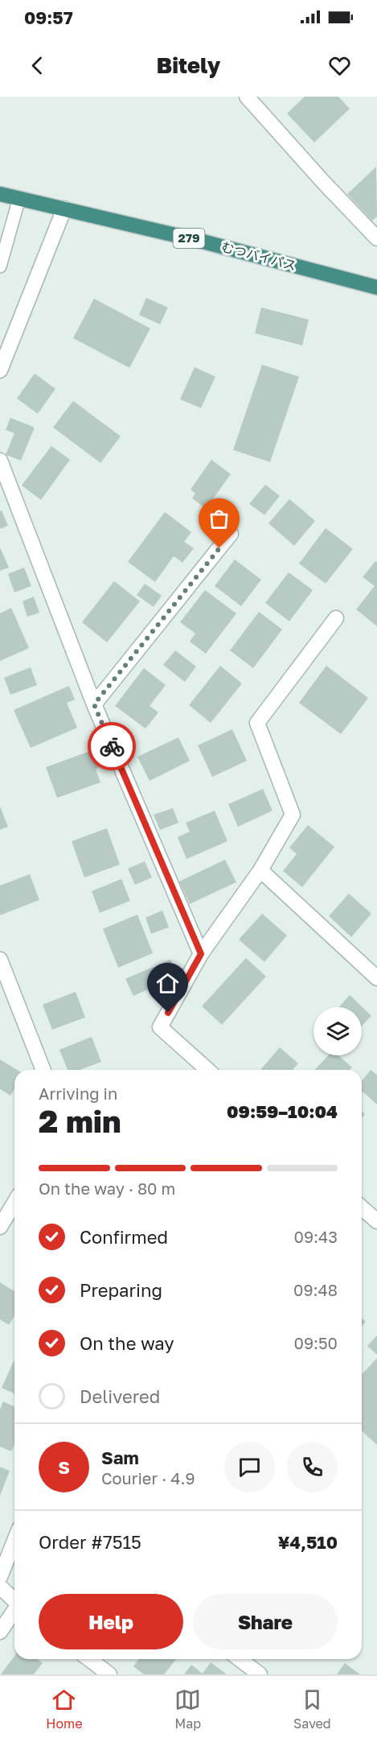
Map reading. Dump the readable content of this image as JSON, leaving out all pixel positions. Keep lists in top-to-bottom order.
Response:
{
  "streets": {
    "highway": ["279", "むつバイパス"]
  },
  "page": {
    "status": "09:57",
    "header": "Bitely",
    "heading": ["2 min", "Arriving in", "09:59–10:04"],
    "panel": [
      "Sam",
      "Courier · 4.9",
      "Order #7515",
      "¥4,510"
    ],
    "bar": "On the way · 80 m",
    "list": [
      ["Confirmed", "09:43"],
      ["Preparing", "09:48"],
      ["On the way", "09:50"],
      "Delivered"
    ],
    "round": "S",
    "buttons": ["Help", "Share"],
    "tabs": ["Home", "Map", "Saved"]
  }
}
